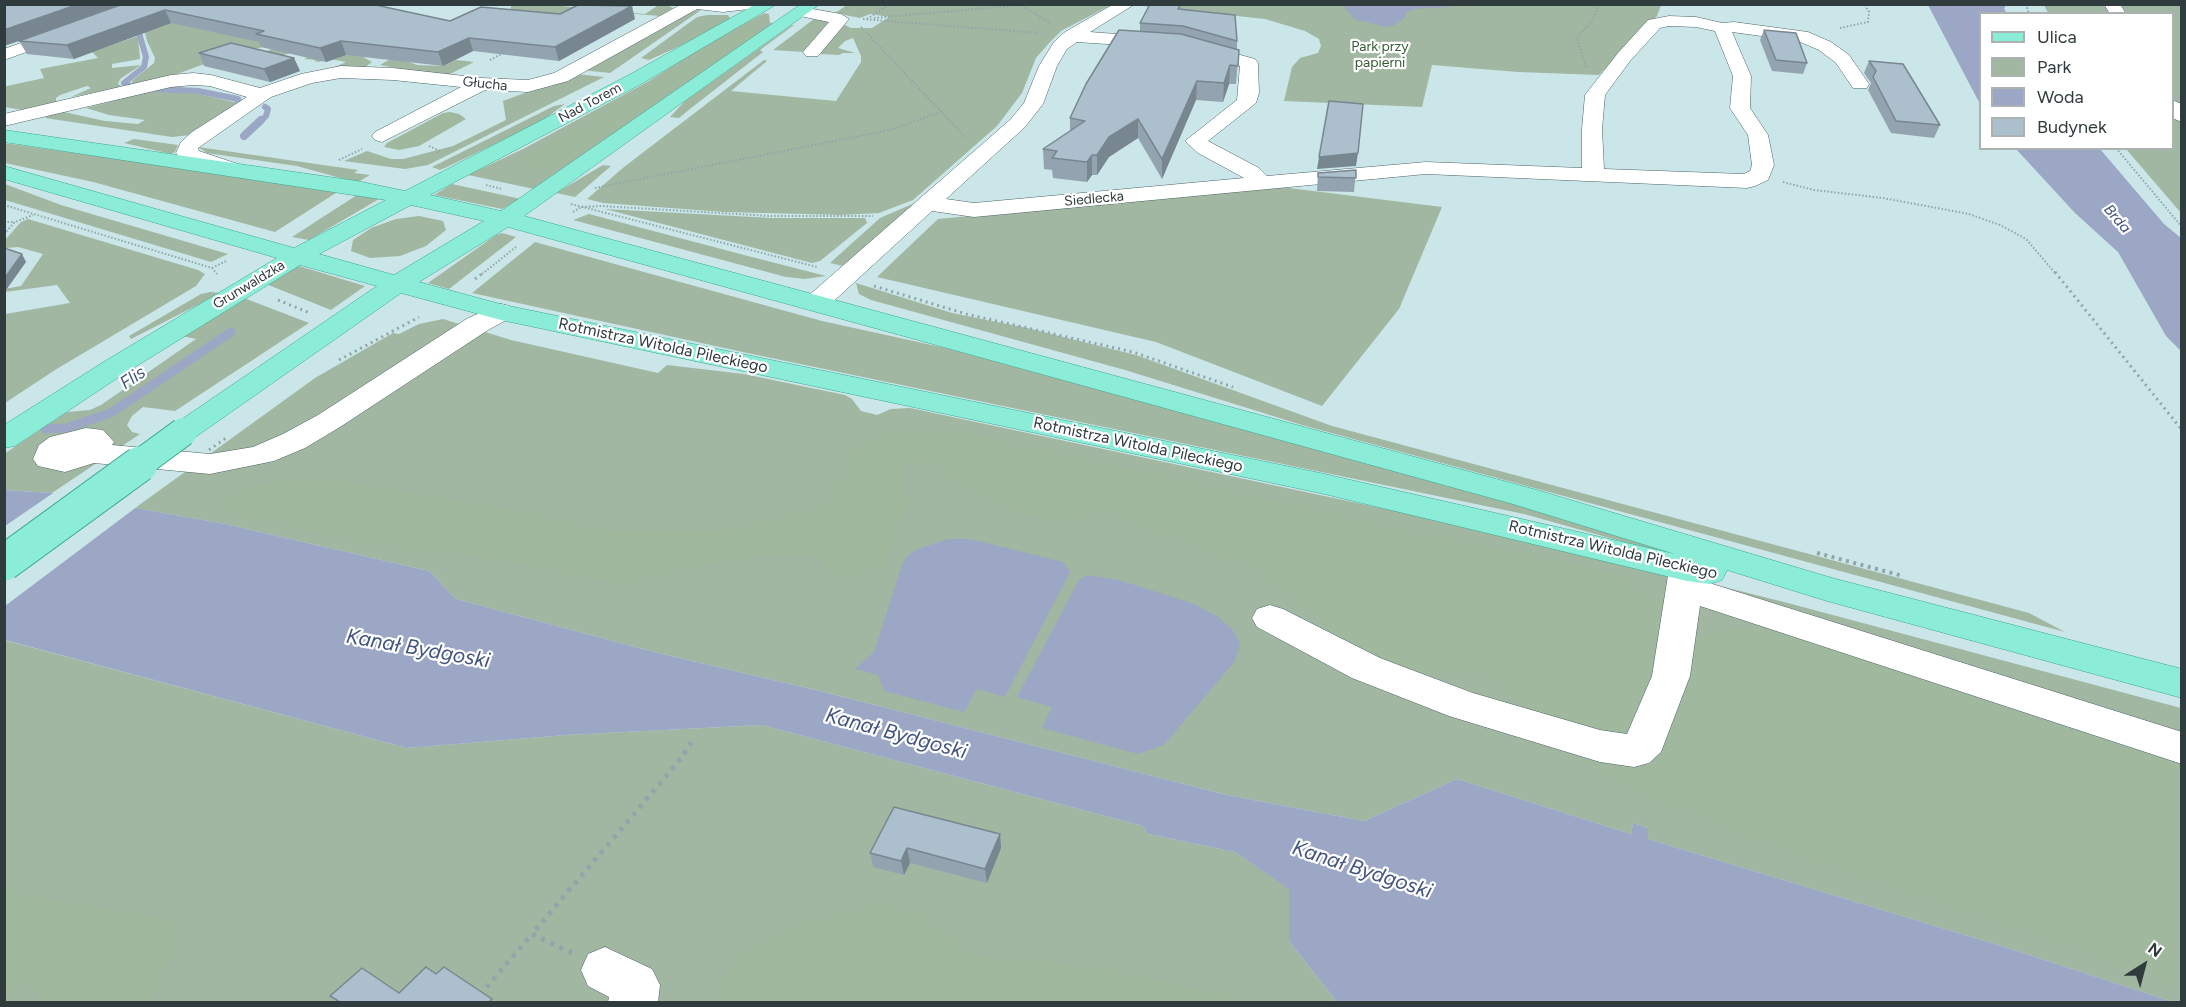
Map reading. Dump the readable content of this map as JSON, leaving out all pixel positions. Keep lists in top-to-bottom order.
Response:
{
  "streets": {
    "main road": ["Nad Torem", "Grunwaldzka", "Rotmistrza Witolda Pileckiego"],
    "street": ["Głucha", "Siedlecka"]
  },
  "crossings": [
    ["Głucha", "Nad Torem"],
    ["Nad Torem", "Grunwaldzka"],
    ["Nad Torem", "Rotmistrza Witolda Pileckiego"],
    ["Grunwaldzka", "Rotmistrza Witolda Pileckiego"]
  ],
  "water": ["Brda", "Flis", "Kanał Bydgoski"],
  "parks": ["Park przy papierni"],
  "legend": [
    "Ulica",
    "Park",
    "Woda",
    "Budynek"
  ],
  "north": "top right"
}
